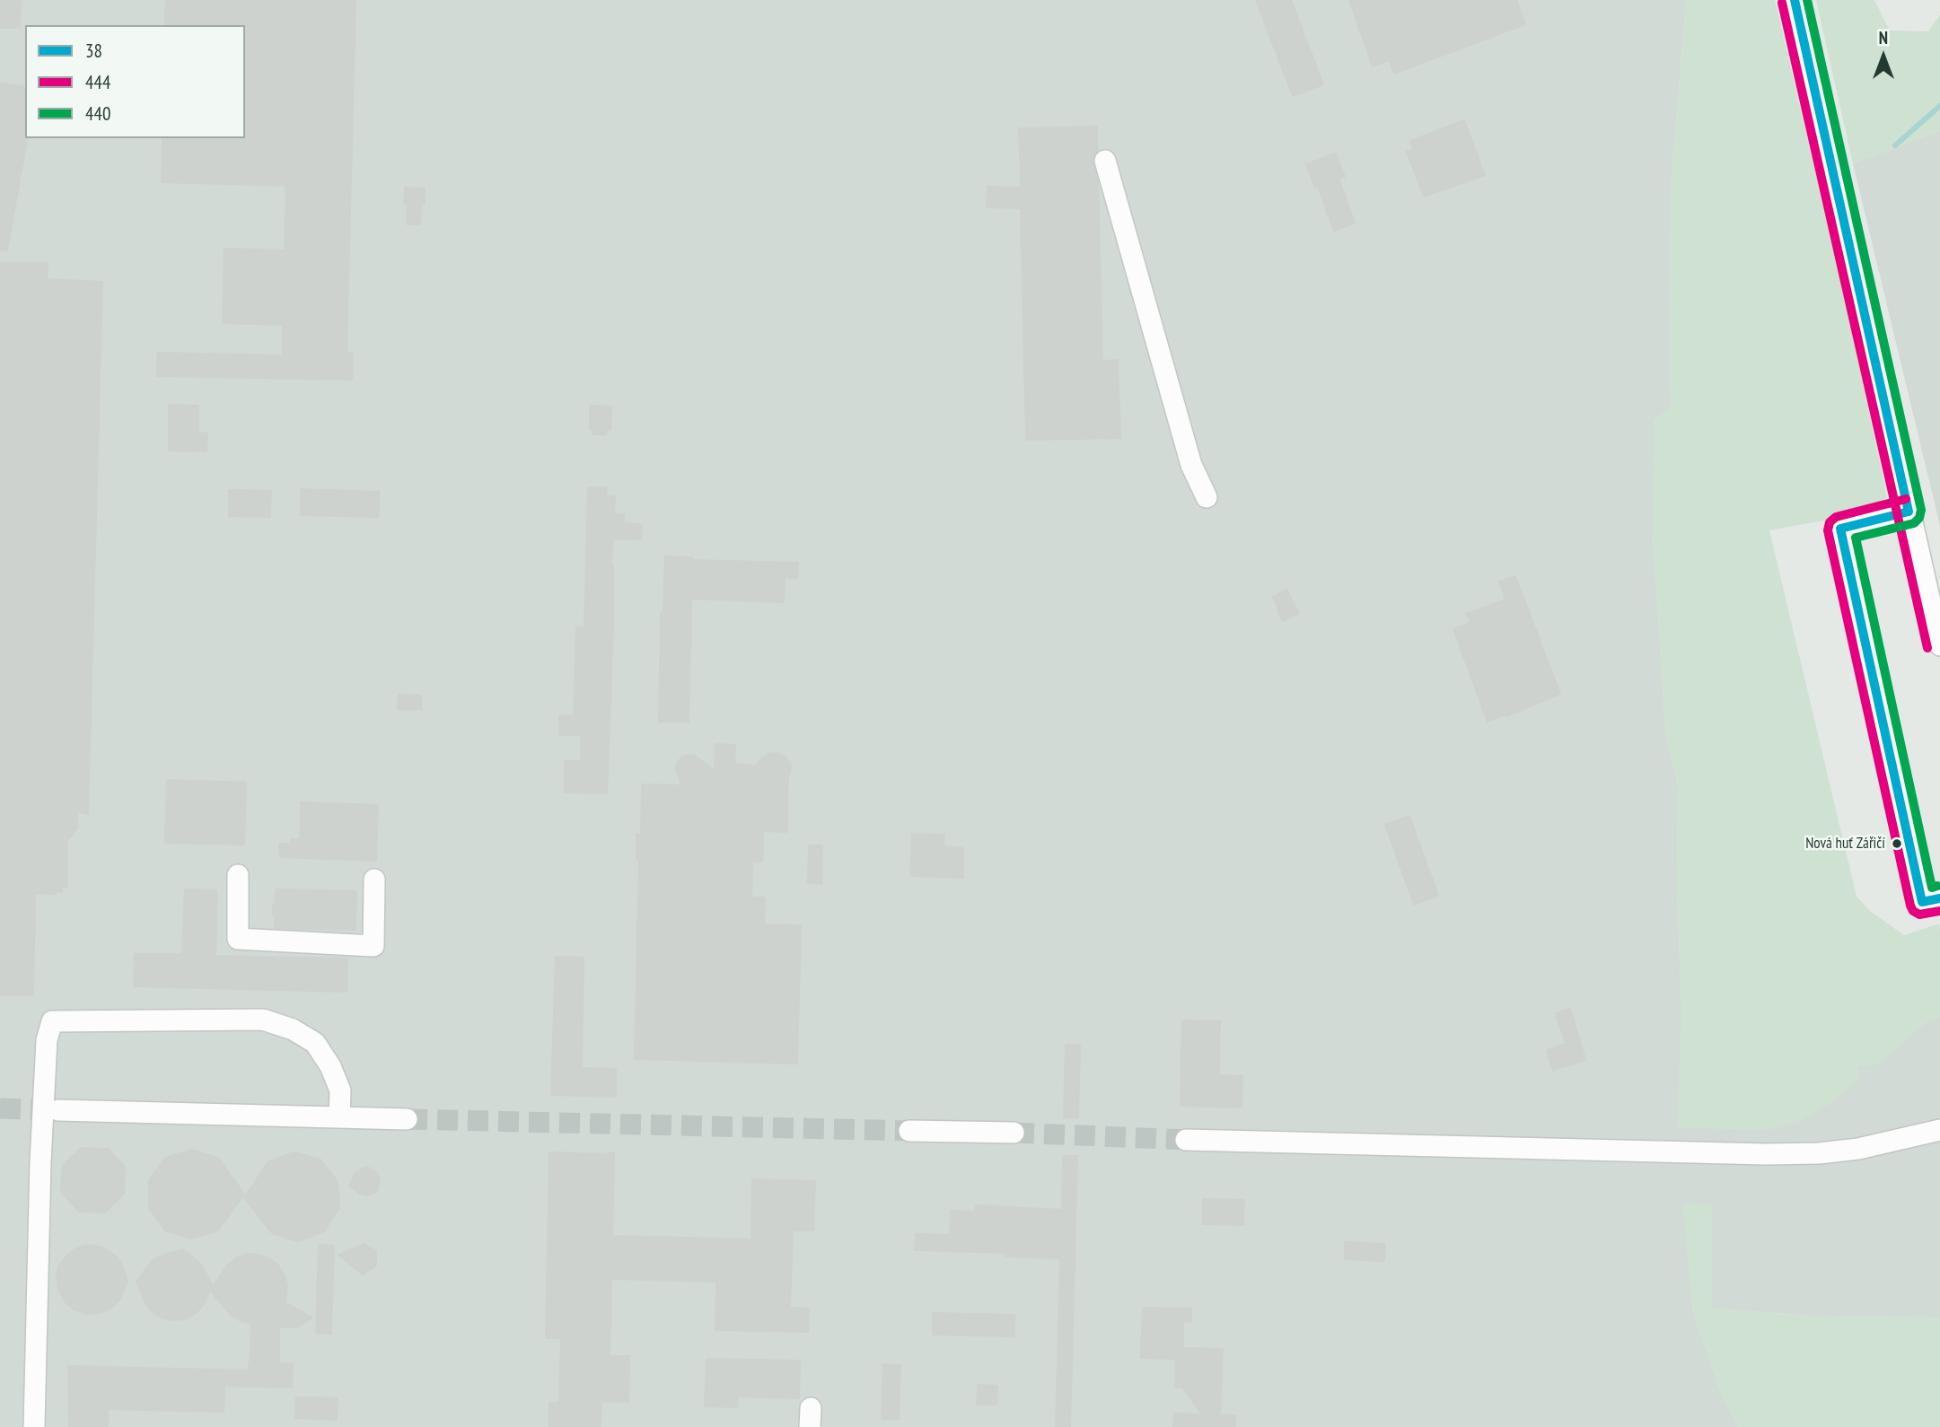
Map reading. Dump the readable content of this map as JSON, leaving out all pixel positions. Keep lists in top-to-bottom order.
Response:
{
  "places": ["Nová huť Zářičí"],
  "lines": ["transit line 38", "transit line 440", "transit line 444"],
  "legend": ["38", "444", "440"],
  "north": "top"
}
